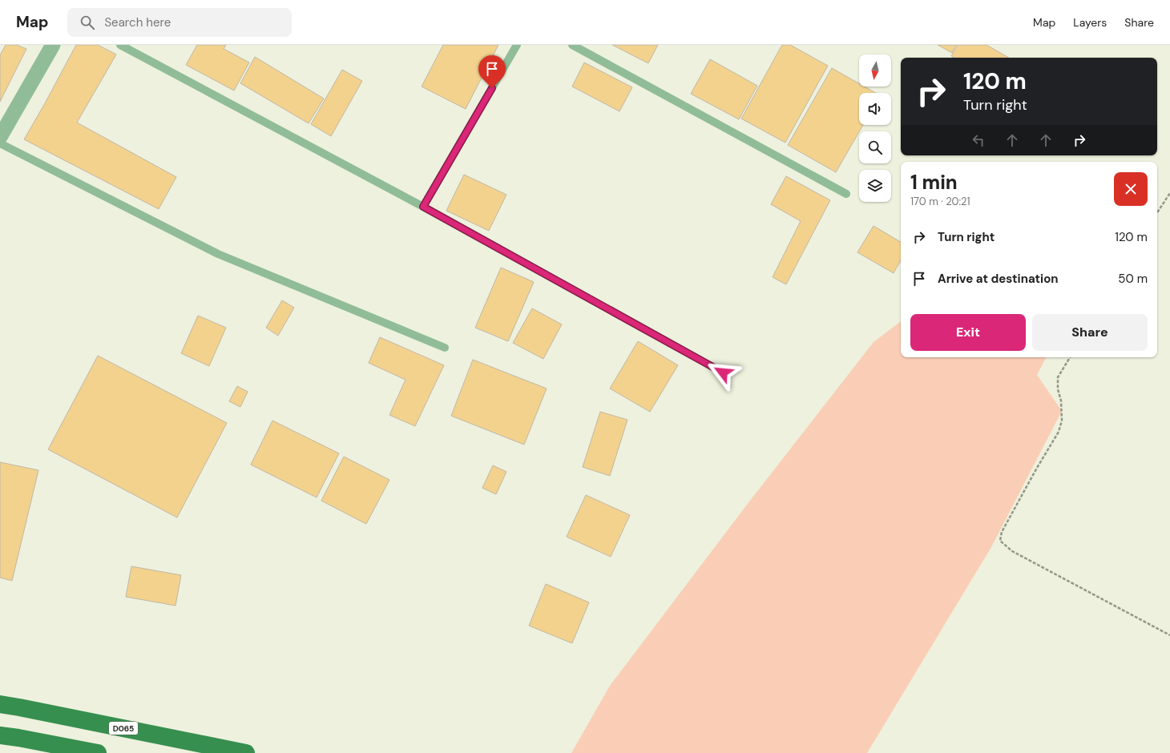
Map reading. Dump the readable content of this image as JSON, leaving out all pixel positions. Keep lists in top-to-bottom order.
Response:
{
  "streets": {
    "main road": ["D065"]
  },
  "north": "bottom",
  "page": {
    "header": "Map",
    "search": "Search here",
    "nav": ["Map", "Layers", "Share"],
    "turn": ["120 m", "Turn right"],
    "heading": ["1 min", "170 m · 20:21"],
    "list": [
      {
        "name": "Turn right",
        "value": "120 m"
      },
      {
        "name": "Arrive at destination",
        "value": "50 m"
      }
    ],
    "buttons": ["Exit", "Share"]
  }
}
